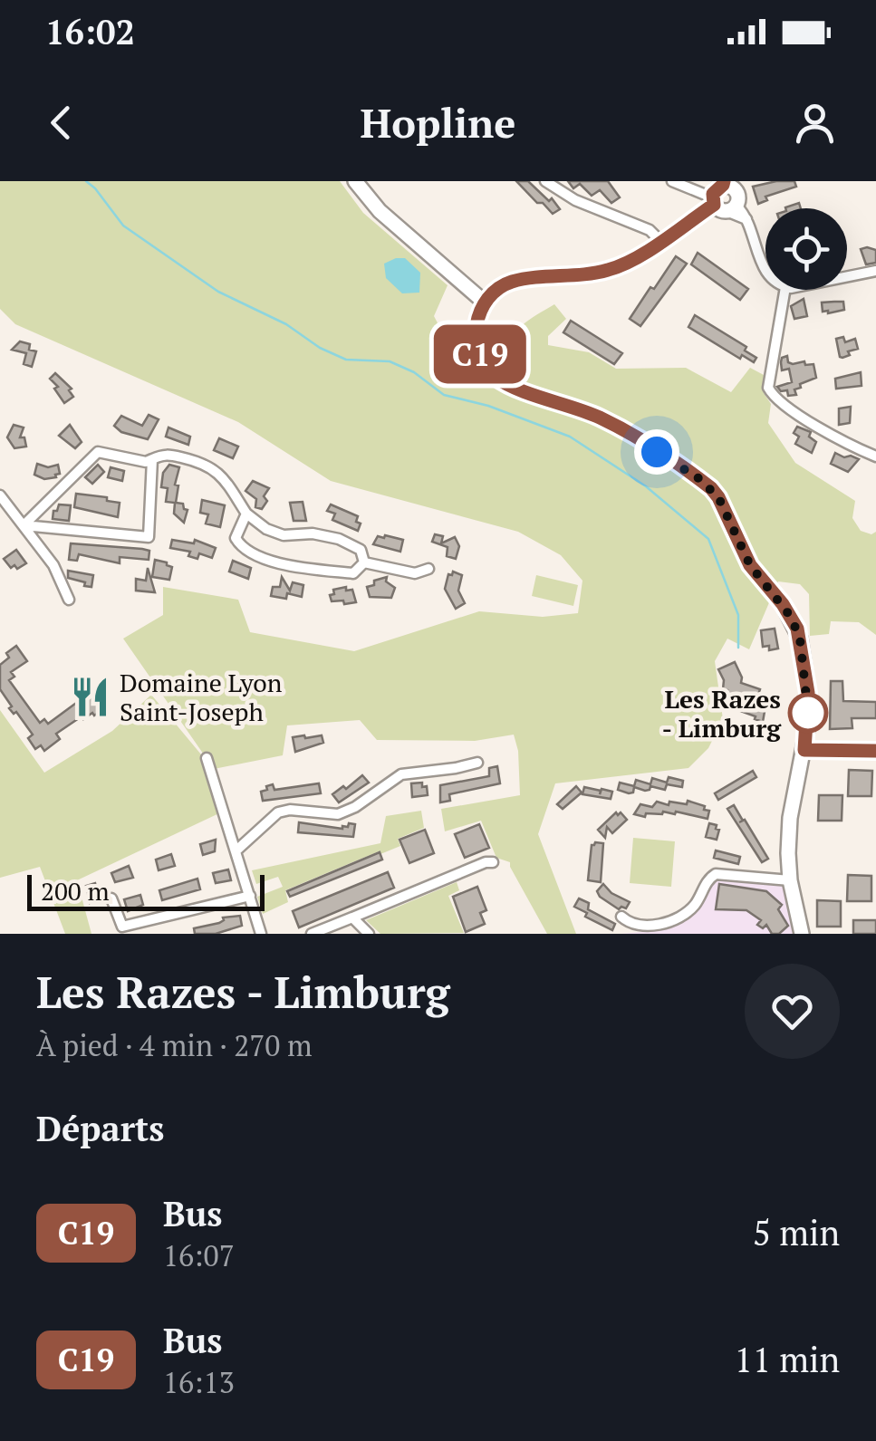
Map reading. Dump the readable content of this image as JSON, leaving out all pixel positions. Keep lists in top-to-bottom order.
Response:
{
  "places": {
    "restaurant": ["Domaine Lyon Saint-Joseph"],
    "other": ["Les Razes - Limburg"]
  },
  "lines": ["bus line C19"],
  "scale_bar": "200 m",
  "page": {
    "status": "16:02",
    "header": "Hopline",
    "on_map": "C19",
    "scale": "200 m",
    "heading": [
      ["Les Razes - Limburg", "À pied · 4 min · 270 m"],
      "Départs"
    ],
    "list": [
      {
        "mark": "C19",
        "name": "Bus",
        "note": "16:07",
        "value": "5 min"
      },
      {
        "mark": "C19",
        "name": "Bus",
        "note": "16:13",
        "value": "11 min"
      }
    ]
  }
}
